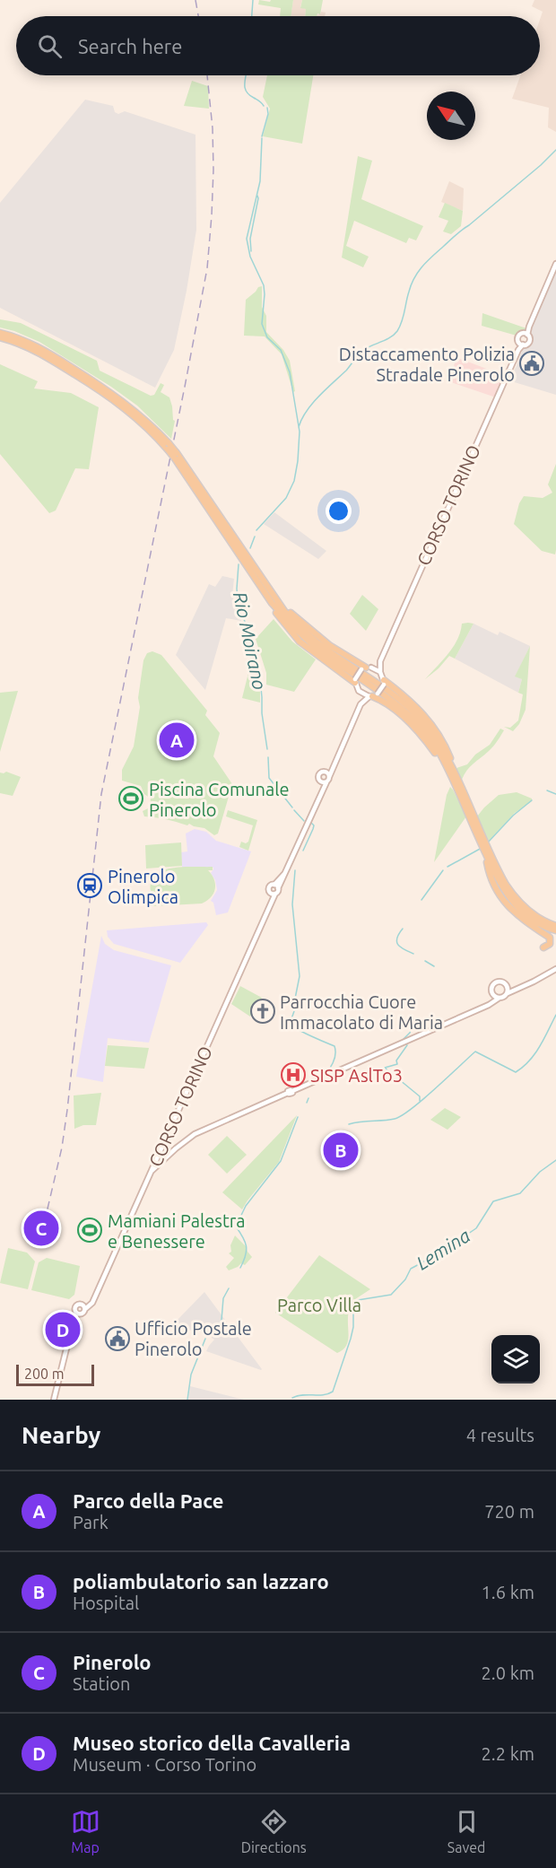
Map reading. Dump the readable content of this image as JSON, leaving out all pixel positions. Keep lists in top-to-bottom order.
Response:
{
  "streets": {
    "main road": ["CORSO TORINO"]
  },
  "water": ["Rio Moirano", "Lemina"],
  "parks": ["Parco Villa"],
  "places": {
    "public building": ["Distaccamento Polizia Stradale Pinerolo", "Ufficio Postale Pinerolo"],
    "sports": ["Piscina Comunale Pinerolo", "Mamiani Palestra e Benessere"],
    "station": ["Pinerolo Olimpica"],
    "church": ["Parrocchia Cuore Immacolato di Maria"],
    "hospital": ["SISP AslTo3"]
  },
  "scale_bar": "200 m",
  "north": "top left",
  "page": {
    "search": "Search here",
    "pins": [
      "A",
      "B",
      "C",
      "D"
    ],
    "scale": "200 m",
    "heading": ["Nearby", "4 results"],
    "list": [
      {
        "mark": "A",
        "name": "Parco della Pace",
        "note": "Park",
        "value": "720 m"
      },
      {
        "mark": "B",
        "name": "poliambulatorio san lazzaro",
        "note": "Hospital",
        "value": "1.6 km"
      },
      {
        "mark": "C",
        "name": "Pinerolo",
        "note": "Station",
        "value": "2.0 km"
      },
      {
        "mark": "D",
        "name": "Museo storico della Cavalleria",
        "note": "Museum · Corso Torino",
        "value": "2.2 km"
      }
    ],
    "nav": ["Map", "Directions", "Saved"]
  }
}
